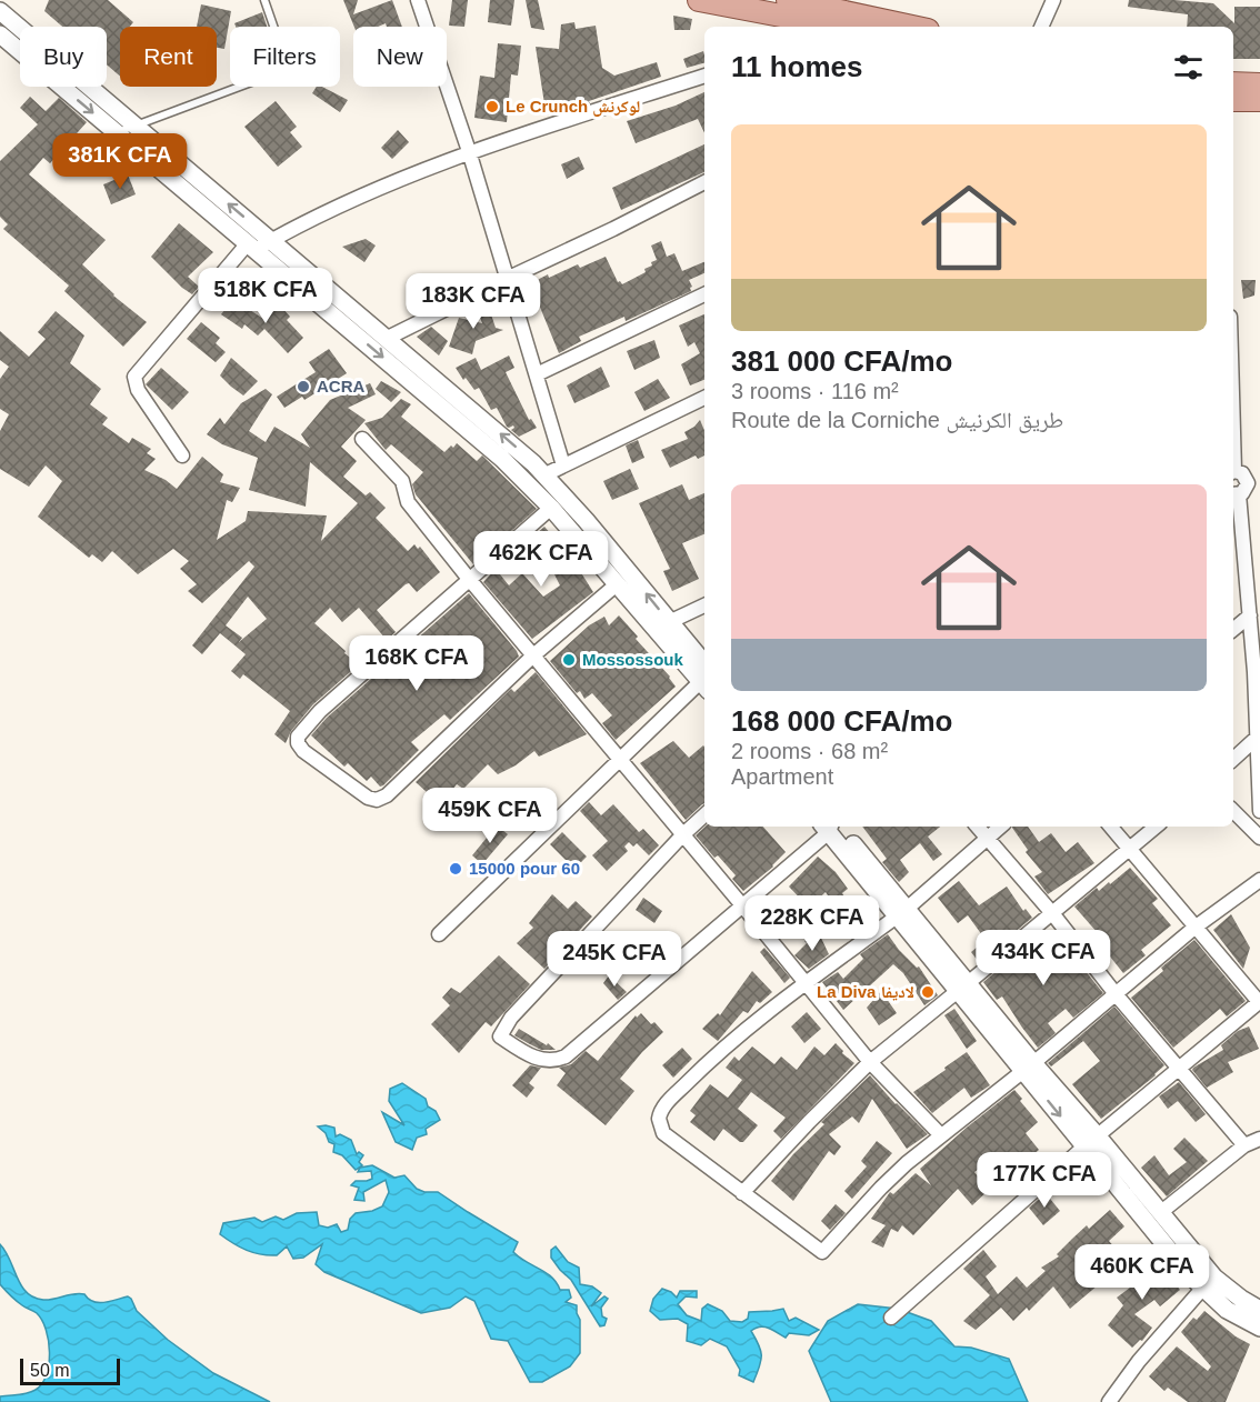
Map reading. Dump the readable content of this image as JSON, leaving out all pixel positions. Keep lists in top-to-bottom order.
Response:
{
  "places": [
    "Le Crunch لوكرنش",
    "ACRA",
    "Mossossouk",
    "15000 pour 60",
    "La Diva لاديفا"
  ],
  "scale_bar": "50 m",
  "page": {
    "chip": [
      "Buy",
      "Rent",
      "Filters",
      "New"
    ],
    "heading": "11 homes",
    "list": [
      {
        "name": "381 000 CFA/mo",
        "note": "3 rooms · 116 m² · Route de la Corniche طريق الكرنيش"
      },
      {
        "name": "168 000 CFA/mo",
        "note": "2 rooms · 68 m² · Apartment"
      }
    ],
    "price": [
      "381K CFA",
      "518K CFA",
      "183K CFA",
      "462K CFA",
      "168K CFA",
      "459K CFA",
      "228K CFA",
      "434K CFA",
      "245K CFA",
      "177K CFA",
      "460K CFA"
    ],
    "scale": "50 m"
  }
}
